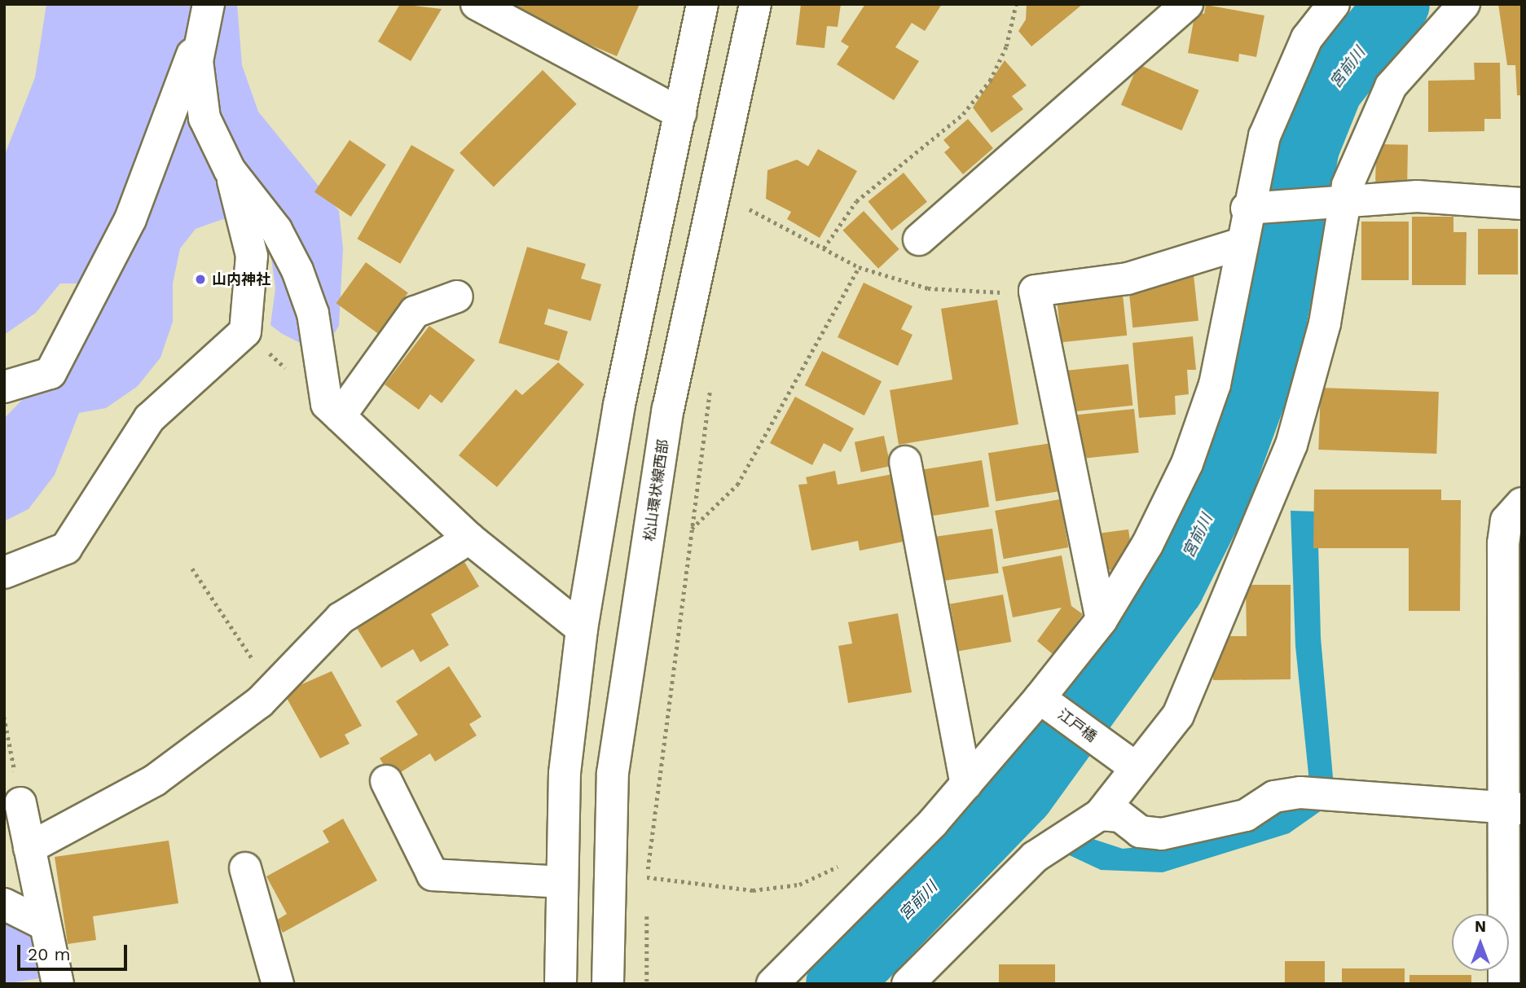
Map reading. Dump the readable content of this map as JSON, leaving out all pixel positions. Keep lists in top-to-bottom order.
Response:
{
  "streets": {
    "street": ["松山環状線西部", "江戸橋"]
  },
  "water": ["宮前川"],
  "places": ["山内神社"],
  "scale_bar": "20 m",
  "north": "top"
}
